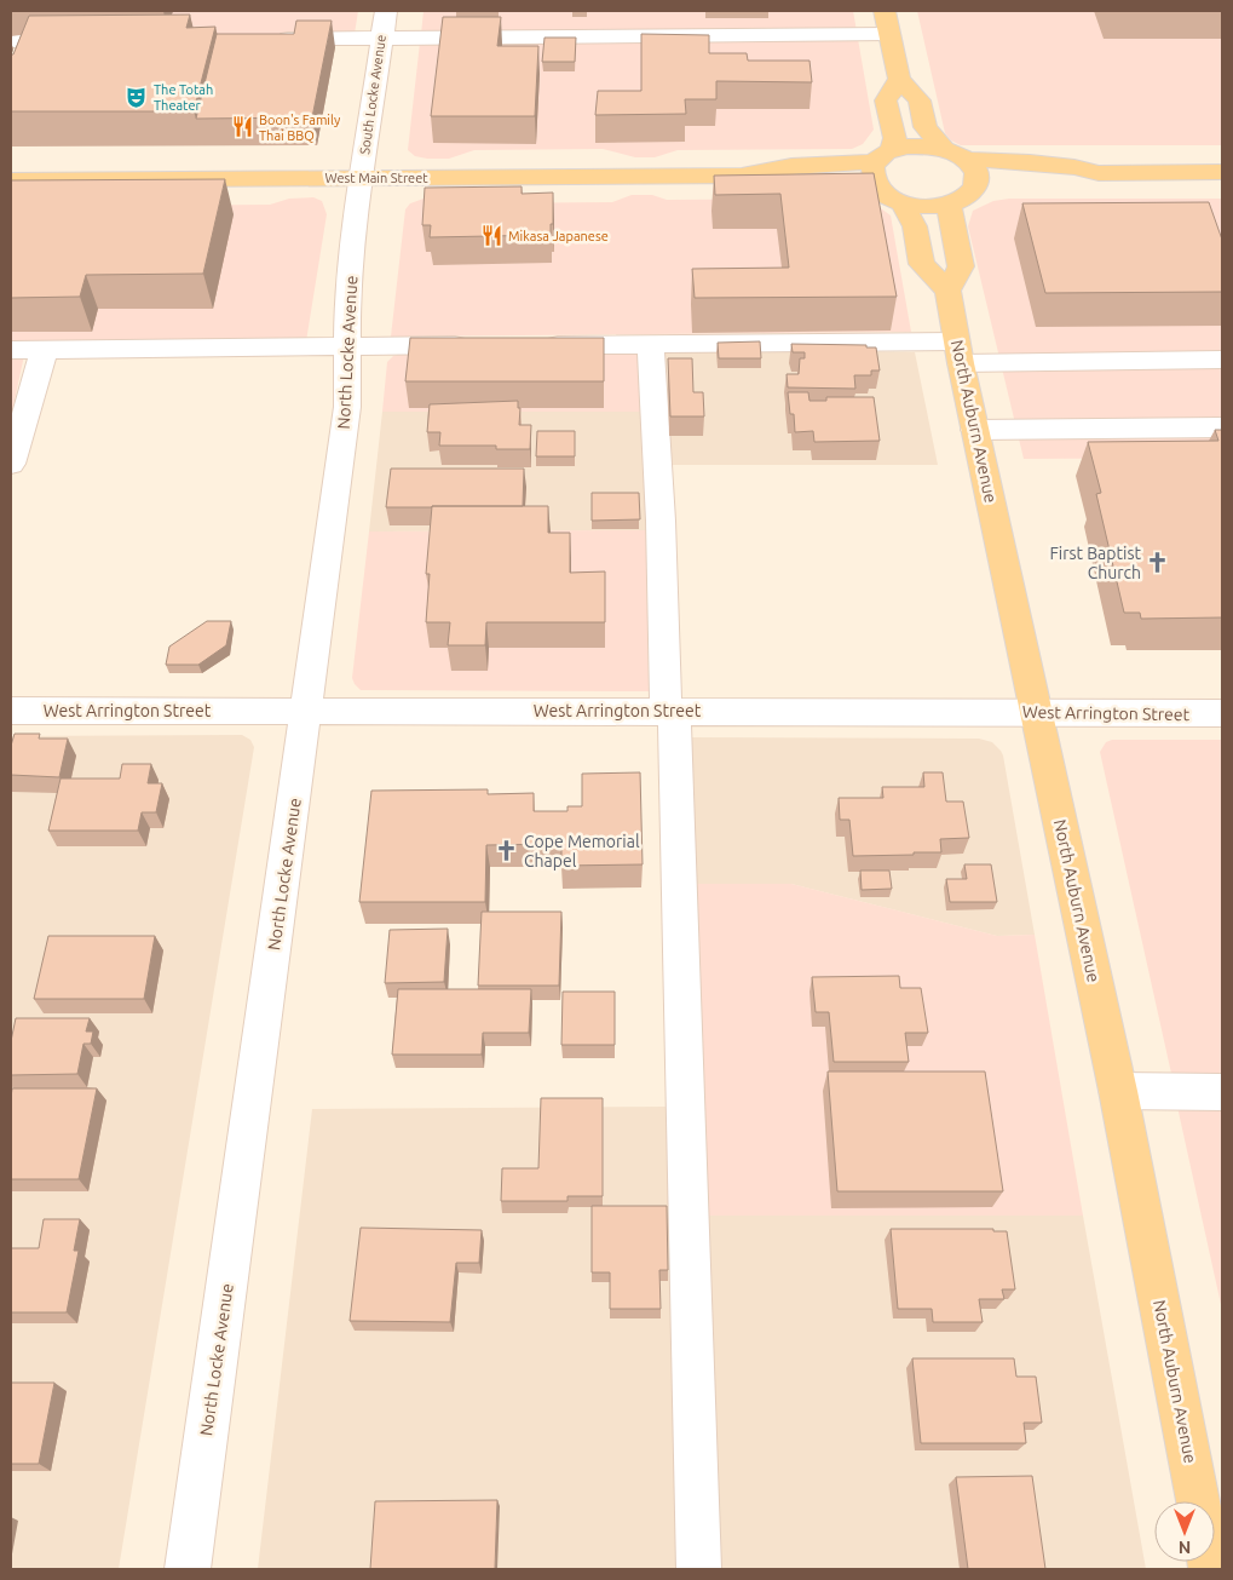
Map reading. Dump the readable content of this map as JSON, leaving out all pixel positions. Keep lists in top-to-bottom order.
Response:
{
  "streets": {
    "main road": ["West Main Street", "North Auburn Avenue"],
    "street": ["South Locke Avenue", "North Locke Avenue", "West Arrington Street"]
  },
  "crossings": [
    ["South Locke Avenue", "West Main Street"],
    ["South Locke Avenue", "North Locke Avenue"],
    ["West Main Street", "North Locke Avenue"],
    ["North Locke Avenue", "West Arrington Street"],
    ["North Auburn Avenue", "West Arrington Street"]
  ],
  "places": {
    "theatre": ["The Totah Theater"],
    "restaurant": ["Boon's Family Thai BBQ", "Mikasa Japanese"],
    "church": ["First Baptist Church", "Cope Memorial Chapel"]
  },
  "north": "bottom"
}
